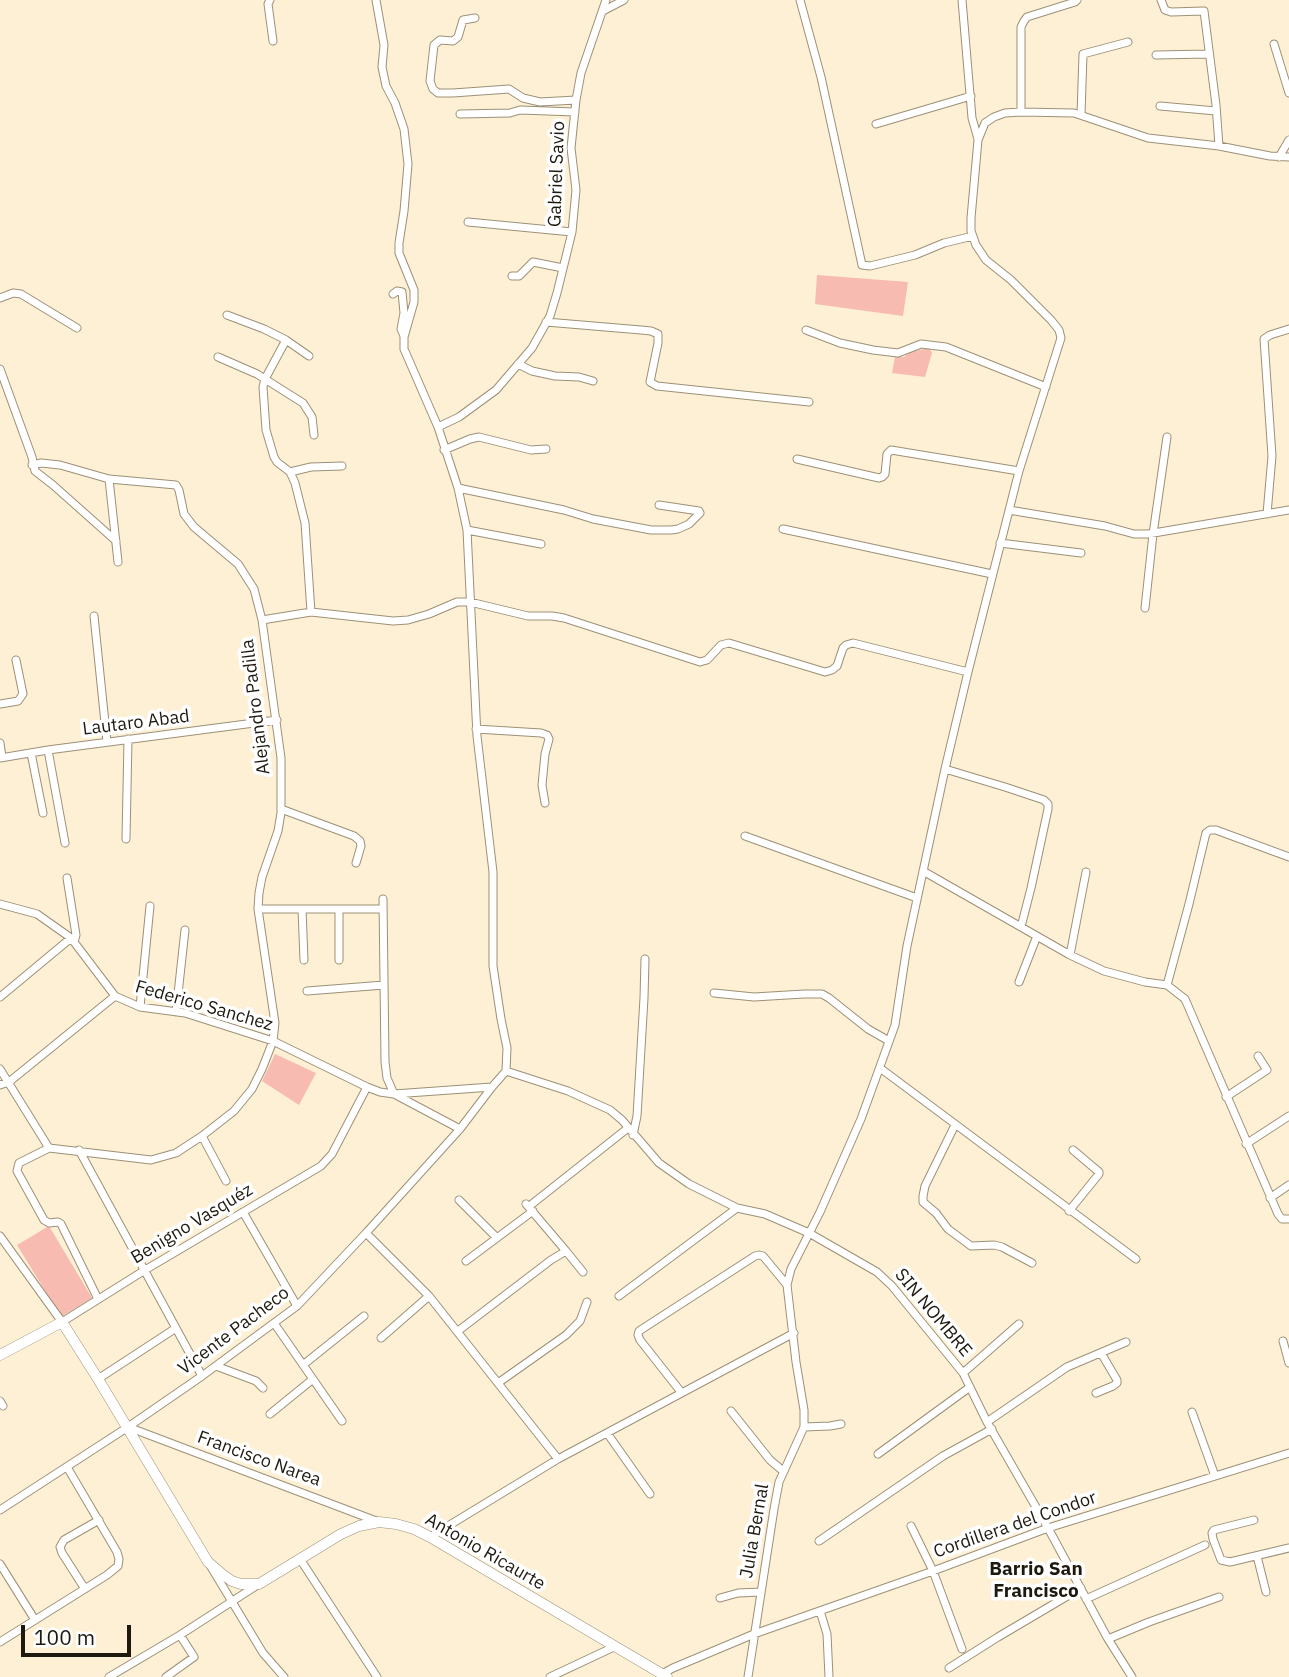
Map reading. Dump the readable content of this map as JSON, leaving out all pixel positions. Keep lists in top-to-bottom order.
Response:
{
  "streets": {
    "main road": ["Benigno Vasquéz", "Antonio Ricaurte"],
    "street": [
      "Gabriel Savio",
      "Alejandro Padilla",
      "Lautaro Abad",
      "Federico Sanchez",
      "SIN NOMBRE",
      "Vicente Pacheco",
      "Francisco Narea",
      "Cordillera del Condor",
      "Julia Bernal"
    ]
  },
  "crossings": [
    ["Alejandro Padilla", "Lautaro Abad"],
    ["Alejandro Padilla", "Federico Sanchez"],
    ["Federico Sanchez", "Benigno Vasquéz"],
    ["Federico Sanchez", "Vicente Pacheco"],
    ["SIN NOMBRE", "Vicente Pacheco"],
    ["SIN NOMBRE", "Cordillera del Condor"],
    ["Vicente Pacheco", "Francisco Narea"],
    ["Francisco Narea", "Antonio Ricaurte"],
    ["Cordillera del Condor", "Julia Bernal"],
    ["Cordillera del Condor", "Antonio Ricaurte"]
  ],
  "districts": ["Barrio San Francisco"],
  "scale_bar": "100 m"
}
